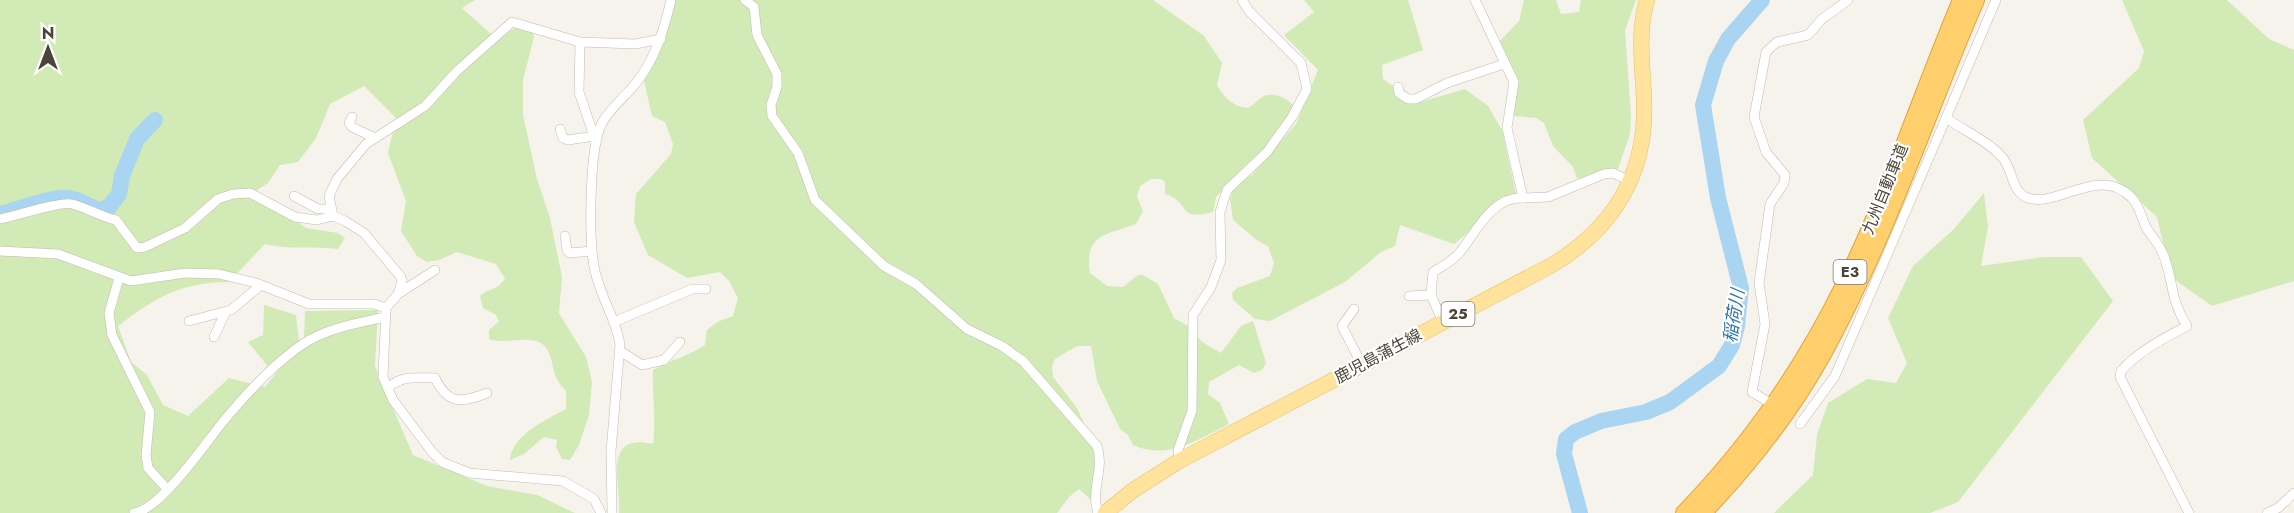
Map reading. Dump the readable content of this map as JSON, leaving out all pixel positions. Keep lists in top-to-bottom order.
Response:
{
  "streets": {
    "highway": ["九州自動車道", "E3"],
    "main road": ["25", "鹿児島蒲生線"]
  },
  "water": ["稲荷川"],
  "north": "top"
}
